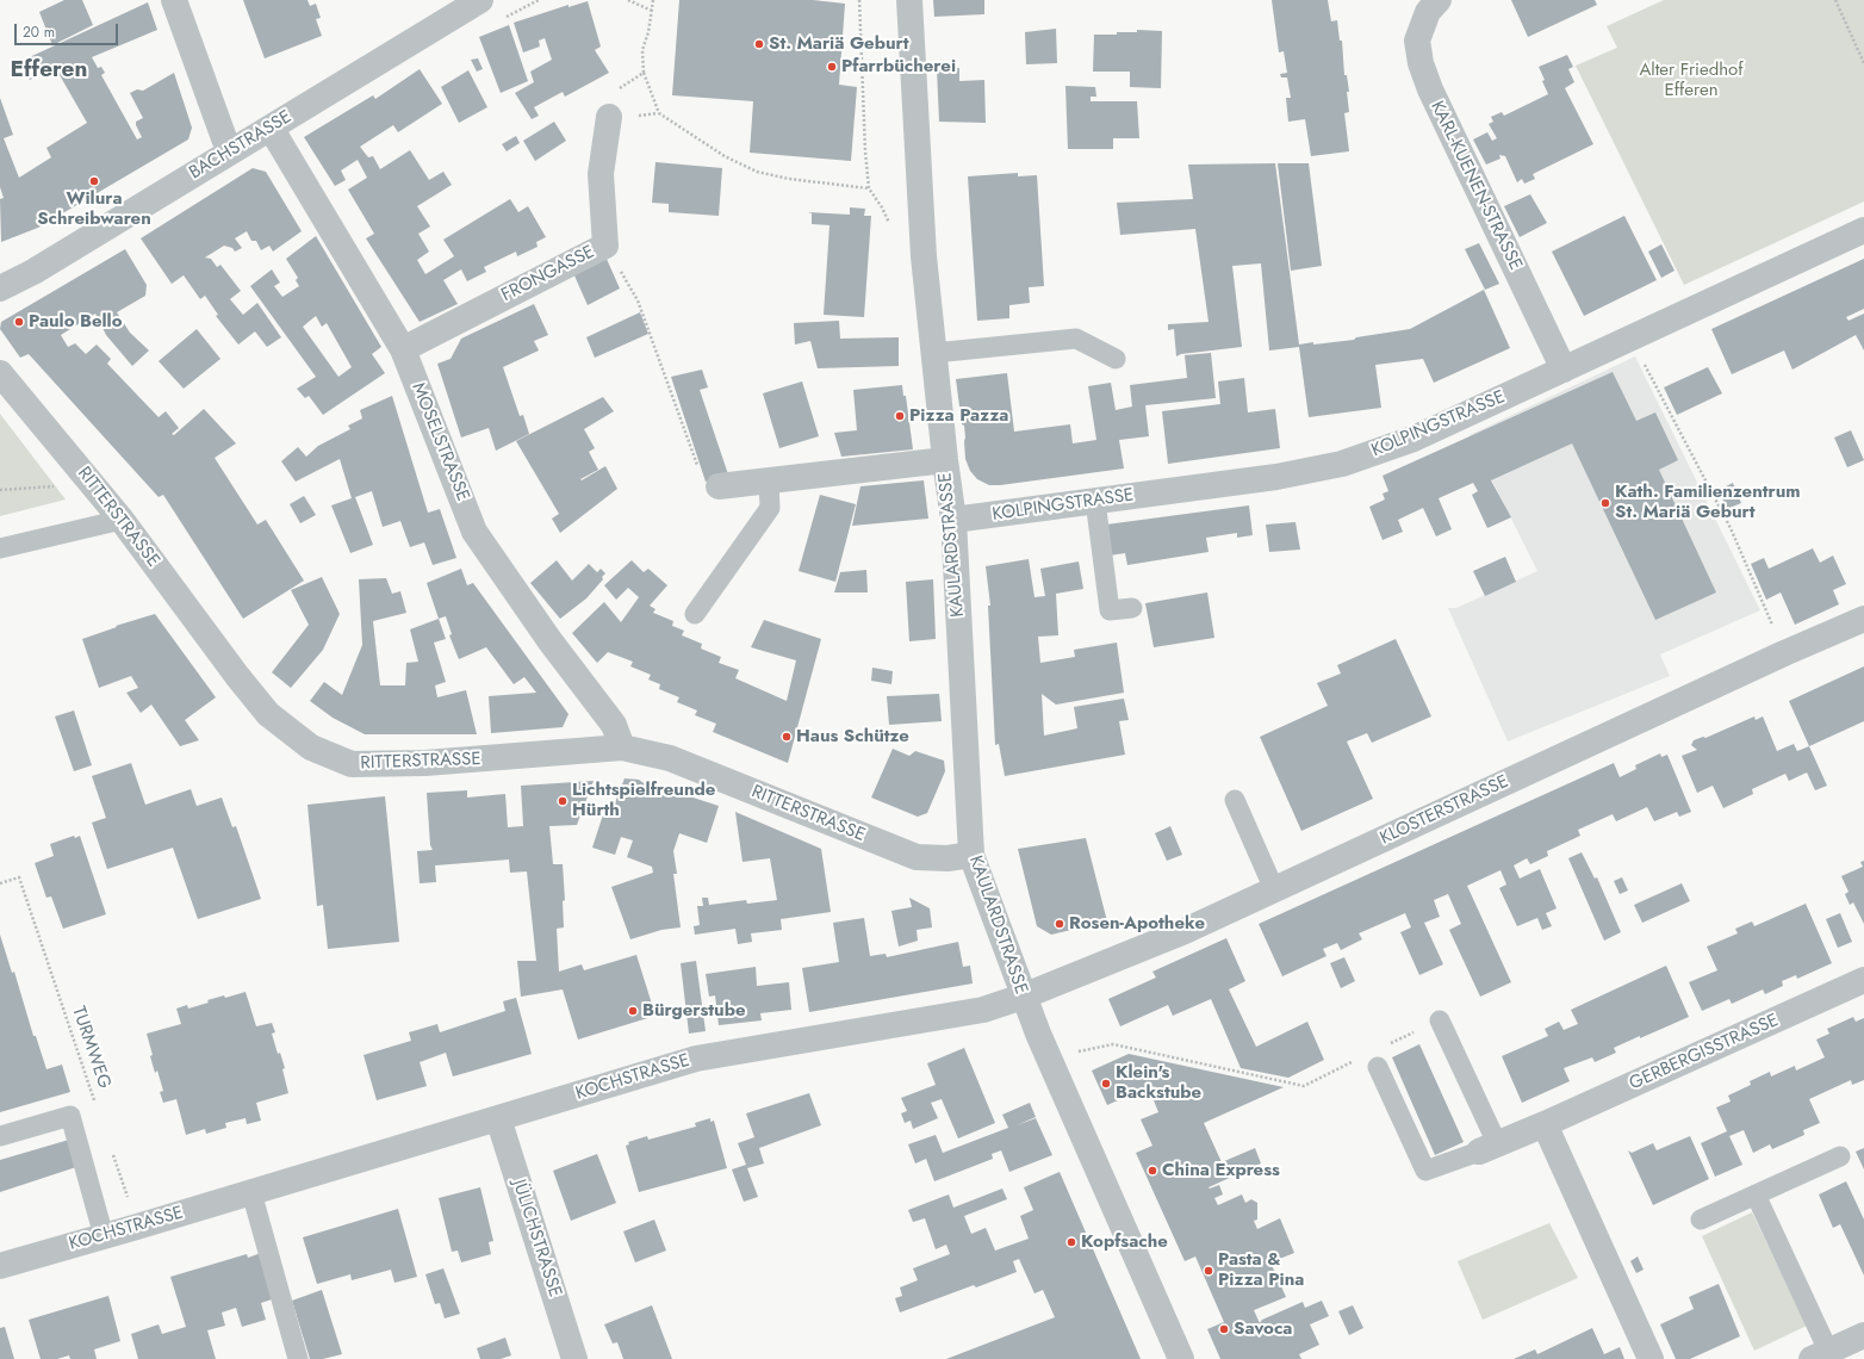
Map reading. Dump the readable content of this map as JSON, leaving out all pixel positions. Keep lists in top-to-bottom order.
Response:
{
  "streets": {
    "street": [
      "BACHSTRASSE",
      "KARL-KUENEN-STRASSE",
      "FRONGASSE",
      "KOLPINGSTRASSE",
      "MOSELSTRASSE",
      "RITTERSTRASSE",
      "KAULARDSTRASSE",
      "KLOSTERSTRASSE",
      "GERBERGISSTRASSE",
      "KOCHSTRASSE",
      "JÜLICHSTRASSE"
    ],
    "path": ["TURMWEG"]
  },
  "crossings": [
    ["BACHSTRASSE", "MOSELSTRASSE"],
    ["KARL-KUENEN-STRASSE", "KOLPINGSTRASSE"],
    ["FRONGASSE", "MOSELSTRASSE"],
    ["KOLPINGSTRASSE", "KAULARDSTRASSE"],
    ["MOSELSTRASSE", "RITTERSTRASSE"],
    ["RITTERSTRASSE", "KAULARDSTRASSE"],
    ["KAULARDSTRASSE", "KLOSTERSTRASSE"],
    ["KAULARDSTRASSE", "KOCHSTRASSE"],
    ["KLOSTERSTRASSE", "KOCHSTRASSE"],
    ["KOCHSTRASSE", "JÜLICHSTRASSE"]
  ],
  "districts": ["Efferen"],
  "parks": ["Alter Friedhof Efferen"],
  "places": [
    "St. Mariä Geburt",
    "Pfarrbücherei",
    "Wilura Schreibwaren",
    "Paulo Bello",
    "Pizza Pazza",
    "Kath. Familienzentrum St. Mariä Geburt",
    "Haus Schütze",
    "Lichtspielfreunde Hürth",
    "Rosen-Apotheke",
    "Bürgerstube",
    "Klein's Backstube",
    "China Express",
    "Kopfsache",
    "Pasta & Pizza Pina",
    "Savoca"
  ],
  "scale_bar": "20 m"
}
